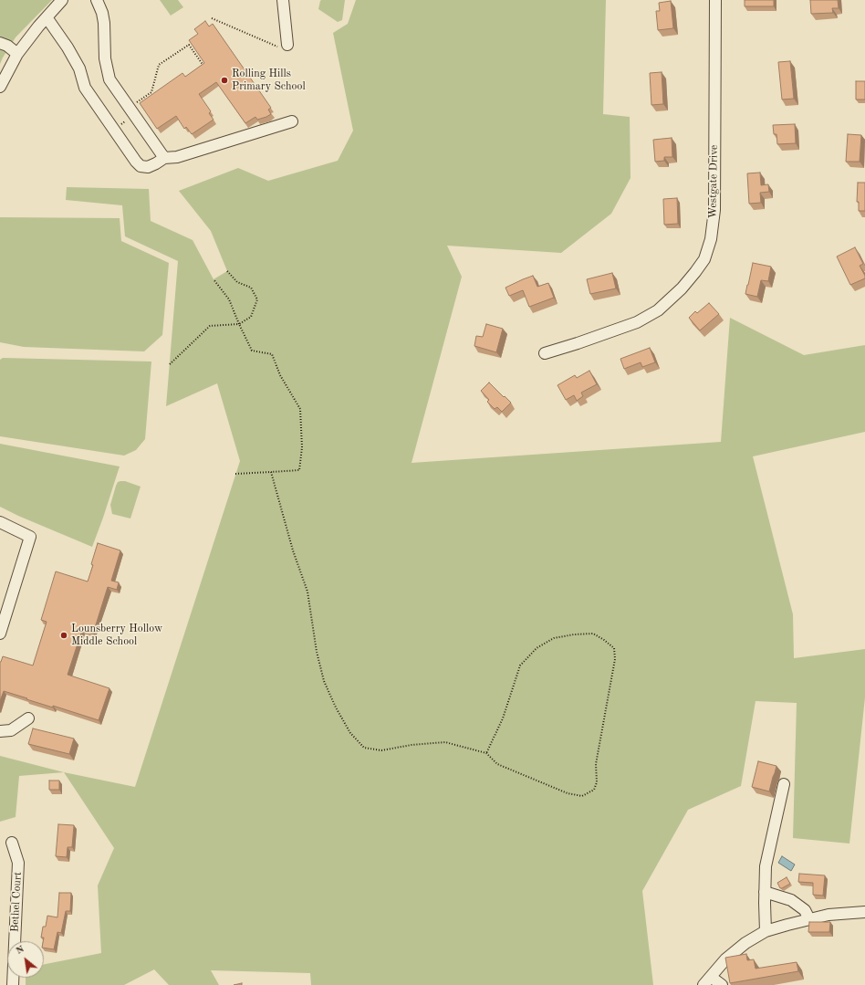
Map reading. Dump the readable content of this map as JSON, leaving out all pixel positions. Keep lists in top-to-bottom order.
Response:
{
  "streets": {
    "street": ["Westgate Drive", "Bethel Court"]
  },
  "places": ["Rolling Hills Primary School", "Lounsberry Hollow Middle School"],
  "north": "top left"
}
